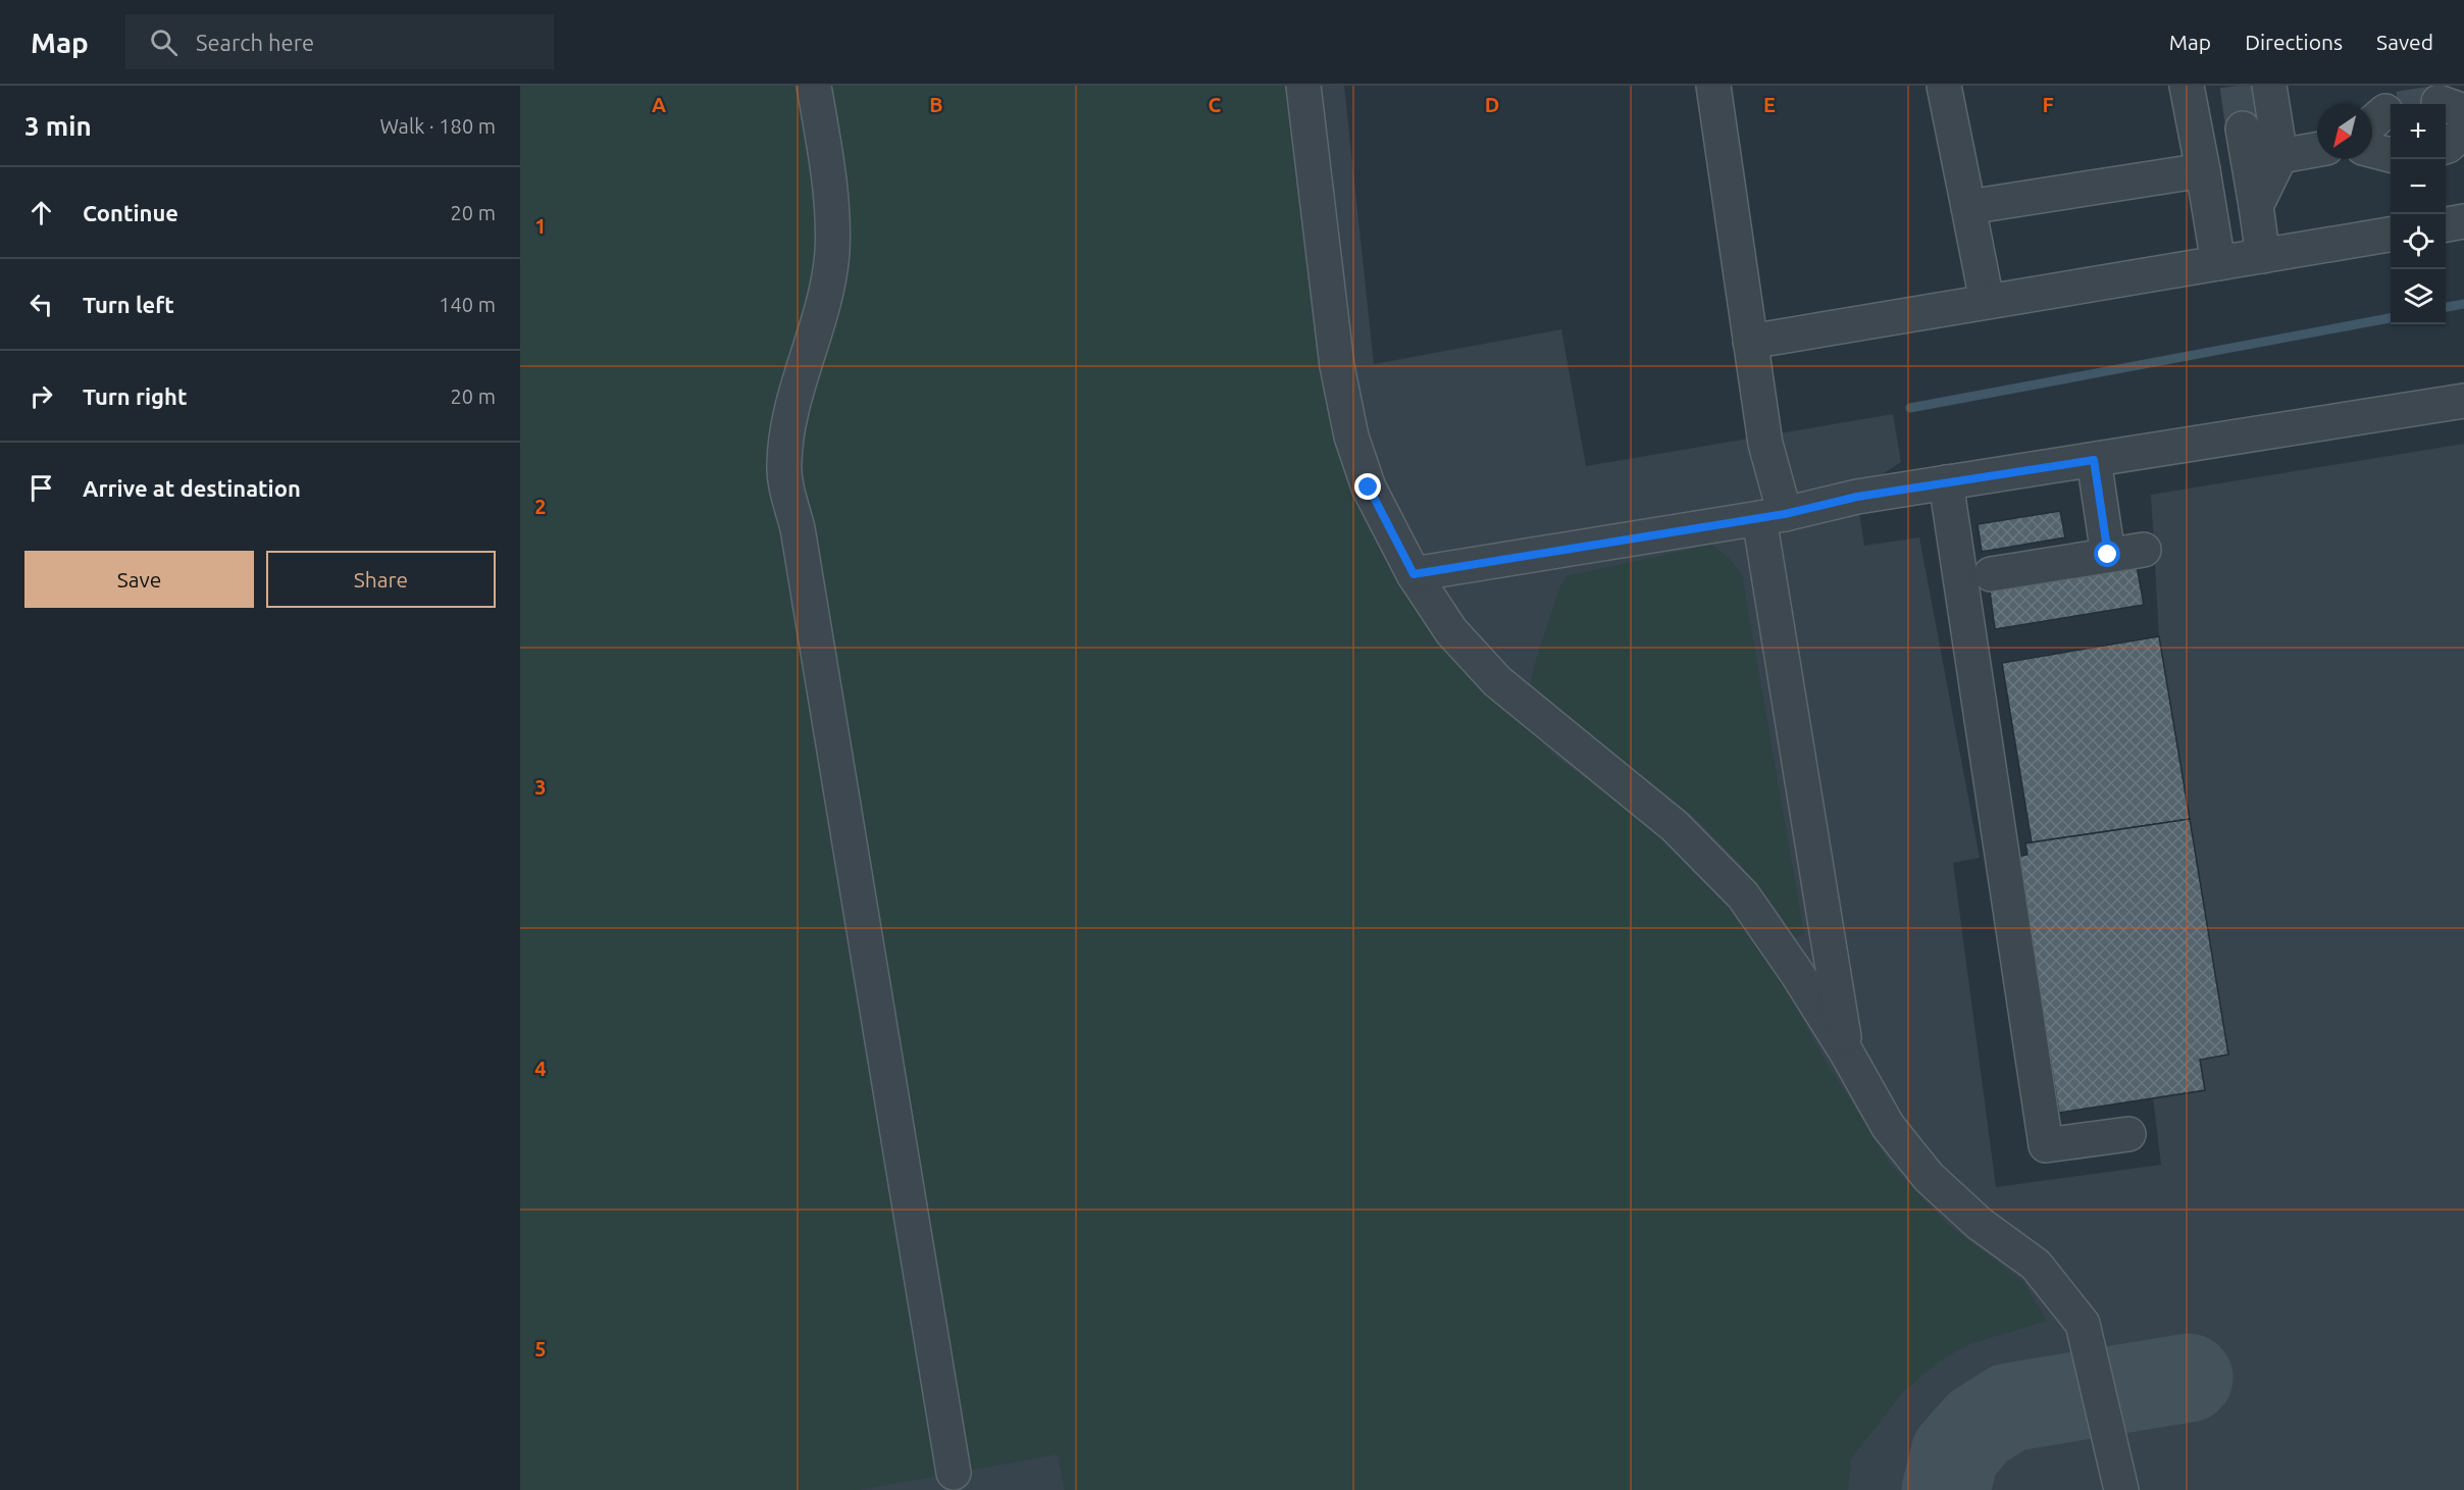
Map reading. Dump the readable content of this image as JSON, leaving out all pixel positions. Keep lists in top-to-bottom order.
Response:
{
  "north": "bottom left",
  "page": {
    "header": "Map",
    "search": "Search here",
    "nav": ["Map", "Directions", "Saved"],
    "heading": ["3 min", "Walk · 180 m"],
    "map_buttons": ["+", "−"],
    "list": [
      ["Continue", "20 m"],
      ["Turn left", "140 m"],
      ["Turn right", "20 m"],
      "Arrive at destination"
    ],
    "buttons": ["Save", "Share"]
  },
  "grid": {
    "columns": [
      "A",
      "B",
      "C",
      "D",
      "E",
      "F"
    ],
    "rows": [
      "1",
      "2",
      "3",
      "4",
      "5"
    ]
  }
}
